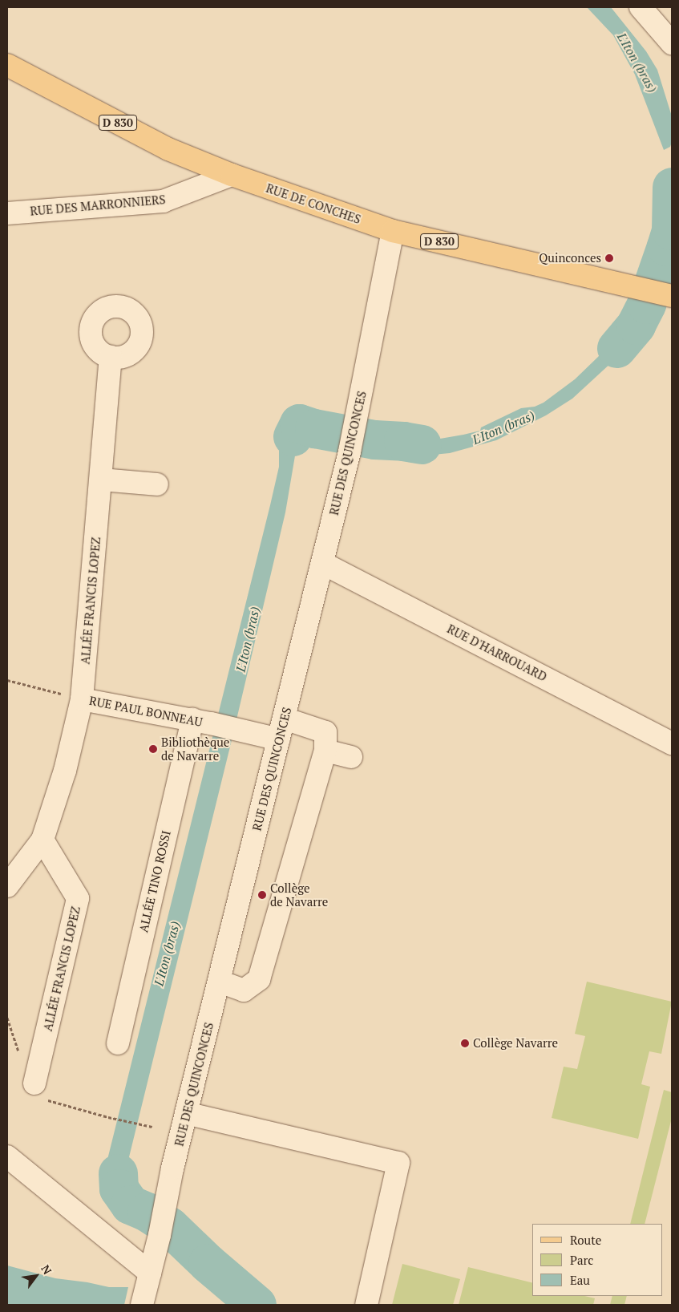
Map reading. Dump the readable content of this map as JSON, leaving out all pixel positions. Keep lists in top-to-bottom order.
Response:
{
  "streets": {
    "main road": ["D 830", "RUE DE CONCHES"],
    "street": [
      "RUE DES MARRONNIERS",
      "RUE DES QUINCONCES",
      "ALLÉE FRANCIS LOPEZ",
      "RUE D'HARROUARD",
      "RUE PAUL BONNEAU",
      "ALLÉE TINO ROSSI"
    ]
  },
  "crossings": [
    ["RUE DE CONCHES", "RUE DES MARRONNIERS"],
    ["RUE DE CONCHES", "RUE DES QUINCONCES"],
    ["RUE DES QUINCONCES", "RUE D'HARROUARD"],
    ["RUE DES QUINCONCES", "RUE PAUL BONNEAU"],
    ["ALLÉE FRANCIS LOPEZ", "RUE PAUL BONNEAU"],
    ["RUE PAUL BONNEAU", "ALLÉE TINO ROSSI"]
  ],
  "water": ["L'Iton (bras)"],
  "places": [
    "Quinconces",
    "Bibliothèque de Navarre",
    "Collège de Navarre",
    "Collège Navarre"
  ],
  "legend": ["Route", "Parc", "Eau"],
  "north": "top right"
}
